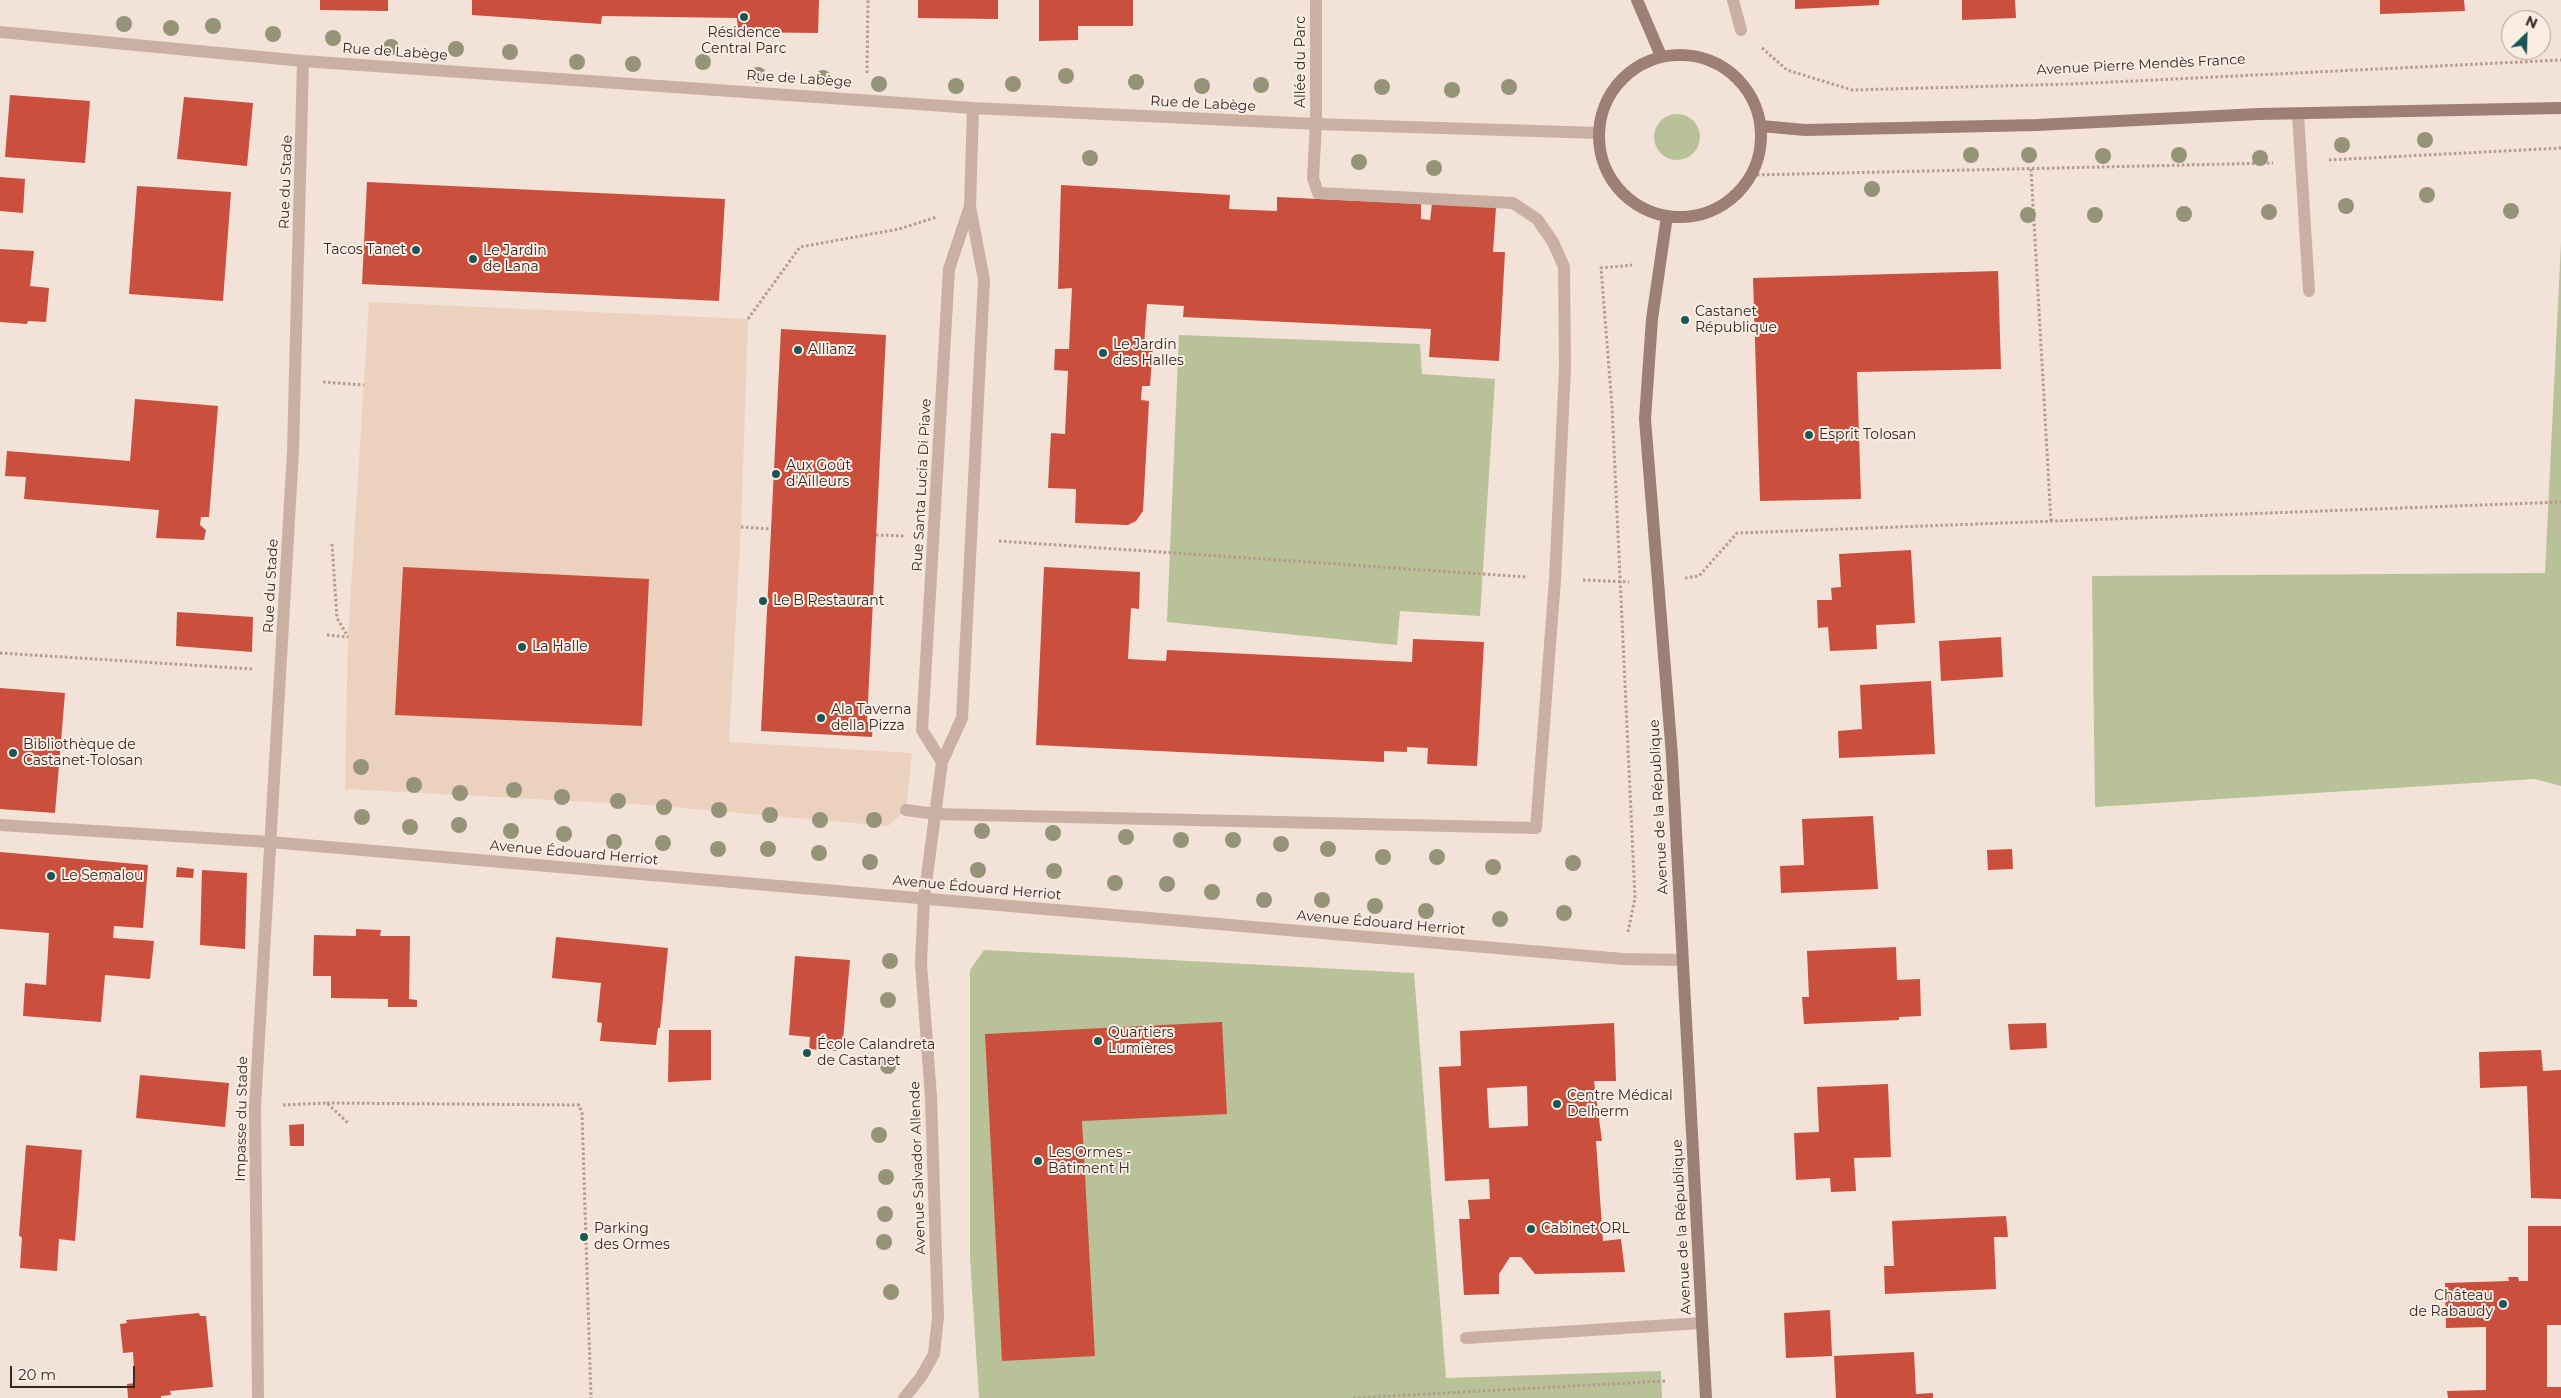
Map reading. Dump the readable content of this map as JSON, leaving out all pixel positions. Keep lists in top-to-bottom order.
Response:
{
  "streets": {
    "street": [
      "Rue de Labège",
      "Allée du Parc",
      "Rue du Stade",
      "Rue Santa Lucia Di Piave",
      "Avenue de la République",
      "Avenue Édouard Herriot",
      "Impasse du Stade",
      "Avenue Salvador Allende"
    ],
    "path": ["Avenue Pierre Mendès France"]
  },
  "crossings": [
    ["Rue de Labège", "Allée du Parc"],
    ["Rue de Labège", "Rue du Stade"],
    ["Rue de Labège", "Rue Santa Lucia Di Piave"],
    ["Rue de Labège", "Avenue de la République"],
    ["Rue du Stade", "Avenue Édouard Herriot"],
    ["Rue du Stade", "Impasse du Stade"],
    ["Rue Santa Lucia Di Piave", "Avenue Édouard Herriot"],
    ["Rue Santa Lucia Di Piave", "Avenue Salvador Allende"],
    ["Avenue de la République", "Avenue Édouard Herriot"],
    ["Avenue Édouard Herriot", "Impasse du Stade"],
    ["Avenue Édouard Herriot", "Avenue Salvador Allende"]
  ],
  "places": [
    "Résidence Central Parc",
    "Tacos Tanet",
    "Le Jardin de Lana",
    "Castanet République",
    "Allianz",
    "Le Jardin des Halles",
    "Esprit Tolosan",
    "Aux Goût d'Ailleurs",
    "Le B Restaurant",
    "La Halle",
    "Ala Taverna della Pizza",
    "Bibliothèque de Castanet-Tolosan",
    "Le Semalou",
    "Quartiers Lumières",
    "École Calandreta de Castanet",
    "Centre Médical Delherm",
    "Les Ormes - Bâtiment H",
    "Cabinet ORL",
    "Parking des Ormes",
    "Château de Rabaudy"
  ],
  "scale_bar": "20 m",
  "north": "top right"
}
